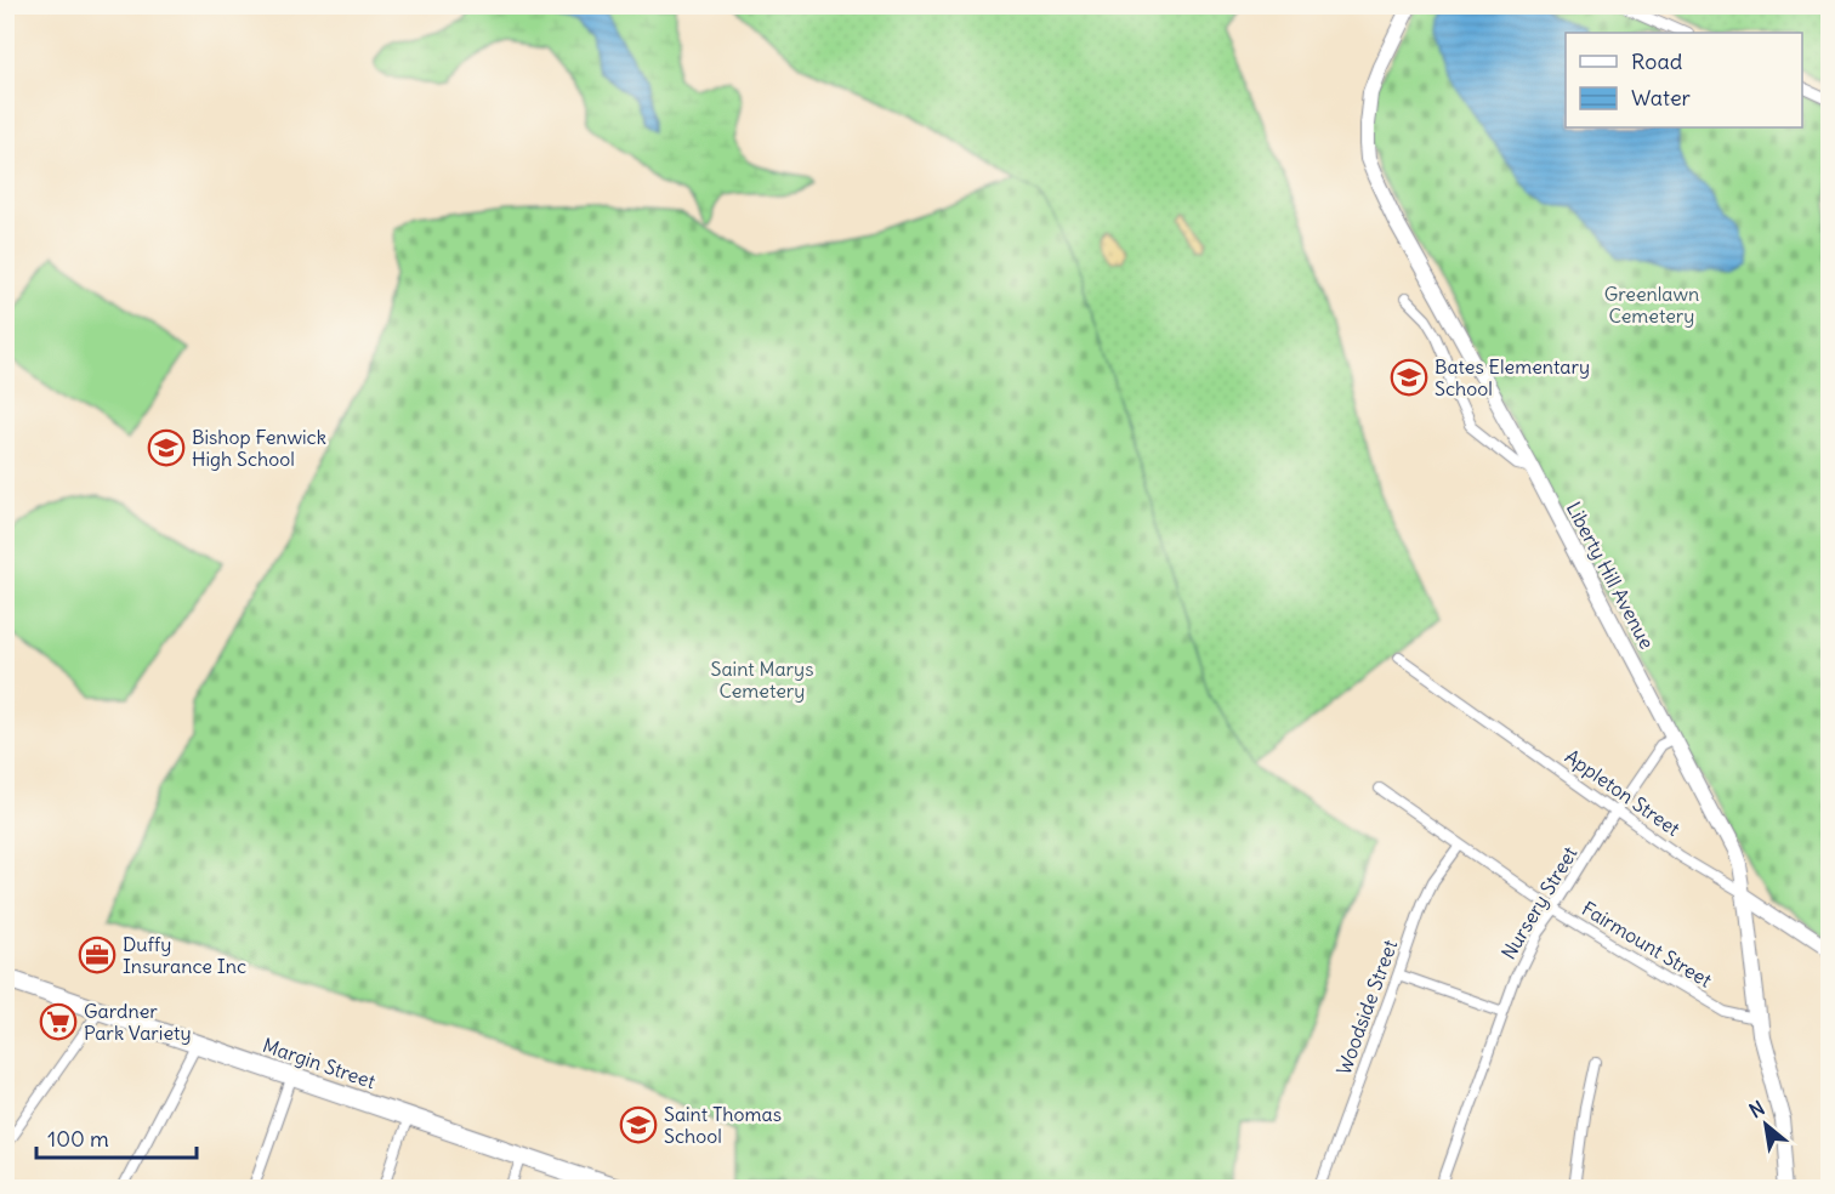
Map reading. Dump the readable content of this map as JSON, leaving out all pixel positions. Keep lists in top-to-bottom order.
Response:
{
  "streets": {
    "highway": ["Margin Street"],
    "main road": ["Liberty Hill Avenue", "Appleton Street"],
    "street": ["Nursery Street", "Fairmount Street", "Woodside Street"]
  },
  "crossings": [
    ["Liberty Hill Avenue", "Appleton Street"],
    ["Liberty Hill Avenue", "Nursery Street"],
    ["Liberty Hill Avenue", "Fairmount Street"],
    ["Appleton Street", "Nursery Street"],
    ["Nursery Street", "Fairmount Street"],
    ["Fairmount Street", "Woodside Street"]
  ],
  "parks": ["Greenlawn Cemetery", "Saint Marys Cemetery"],
  "places": {
    "school or university": ["Bates Elementary School", "Bishop Fenwick High School", "Saint Thomas School"],
    "office": ["Duffy Insurance Inc"],
    "supermarket": ["Gardner Park Variety"]
  },
  "legend": ["Road", "Water"],
  "scale_bar": "100 m",
  "north": "top left"
}
